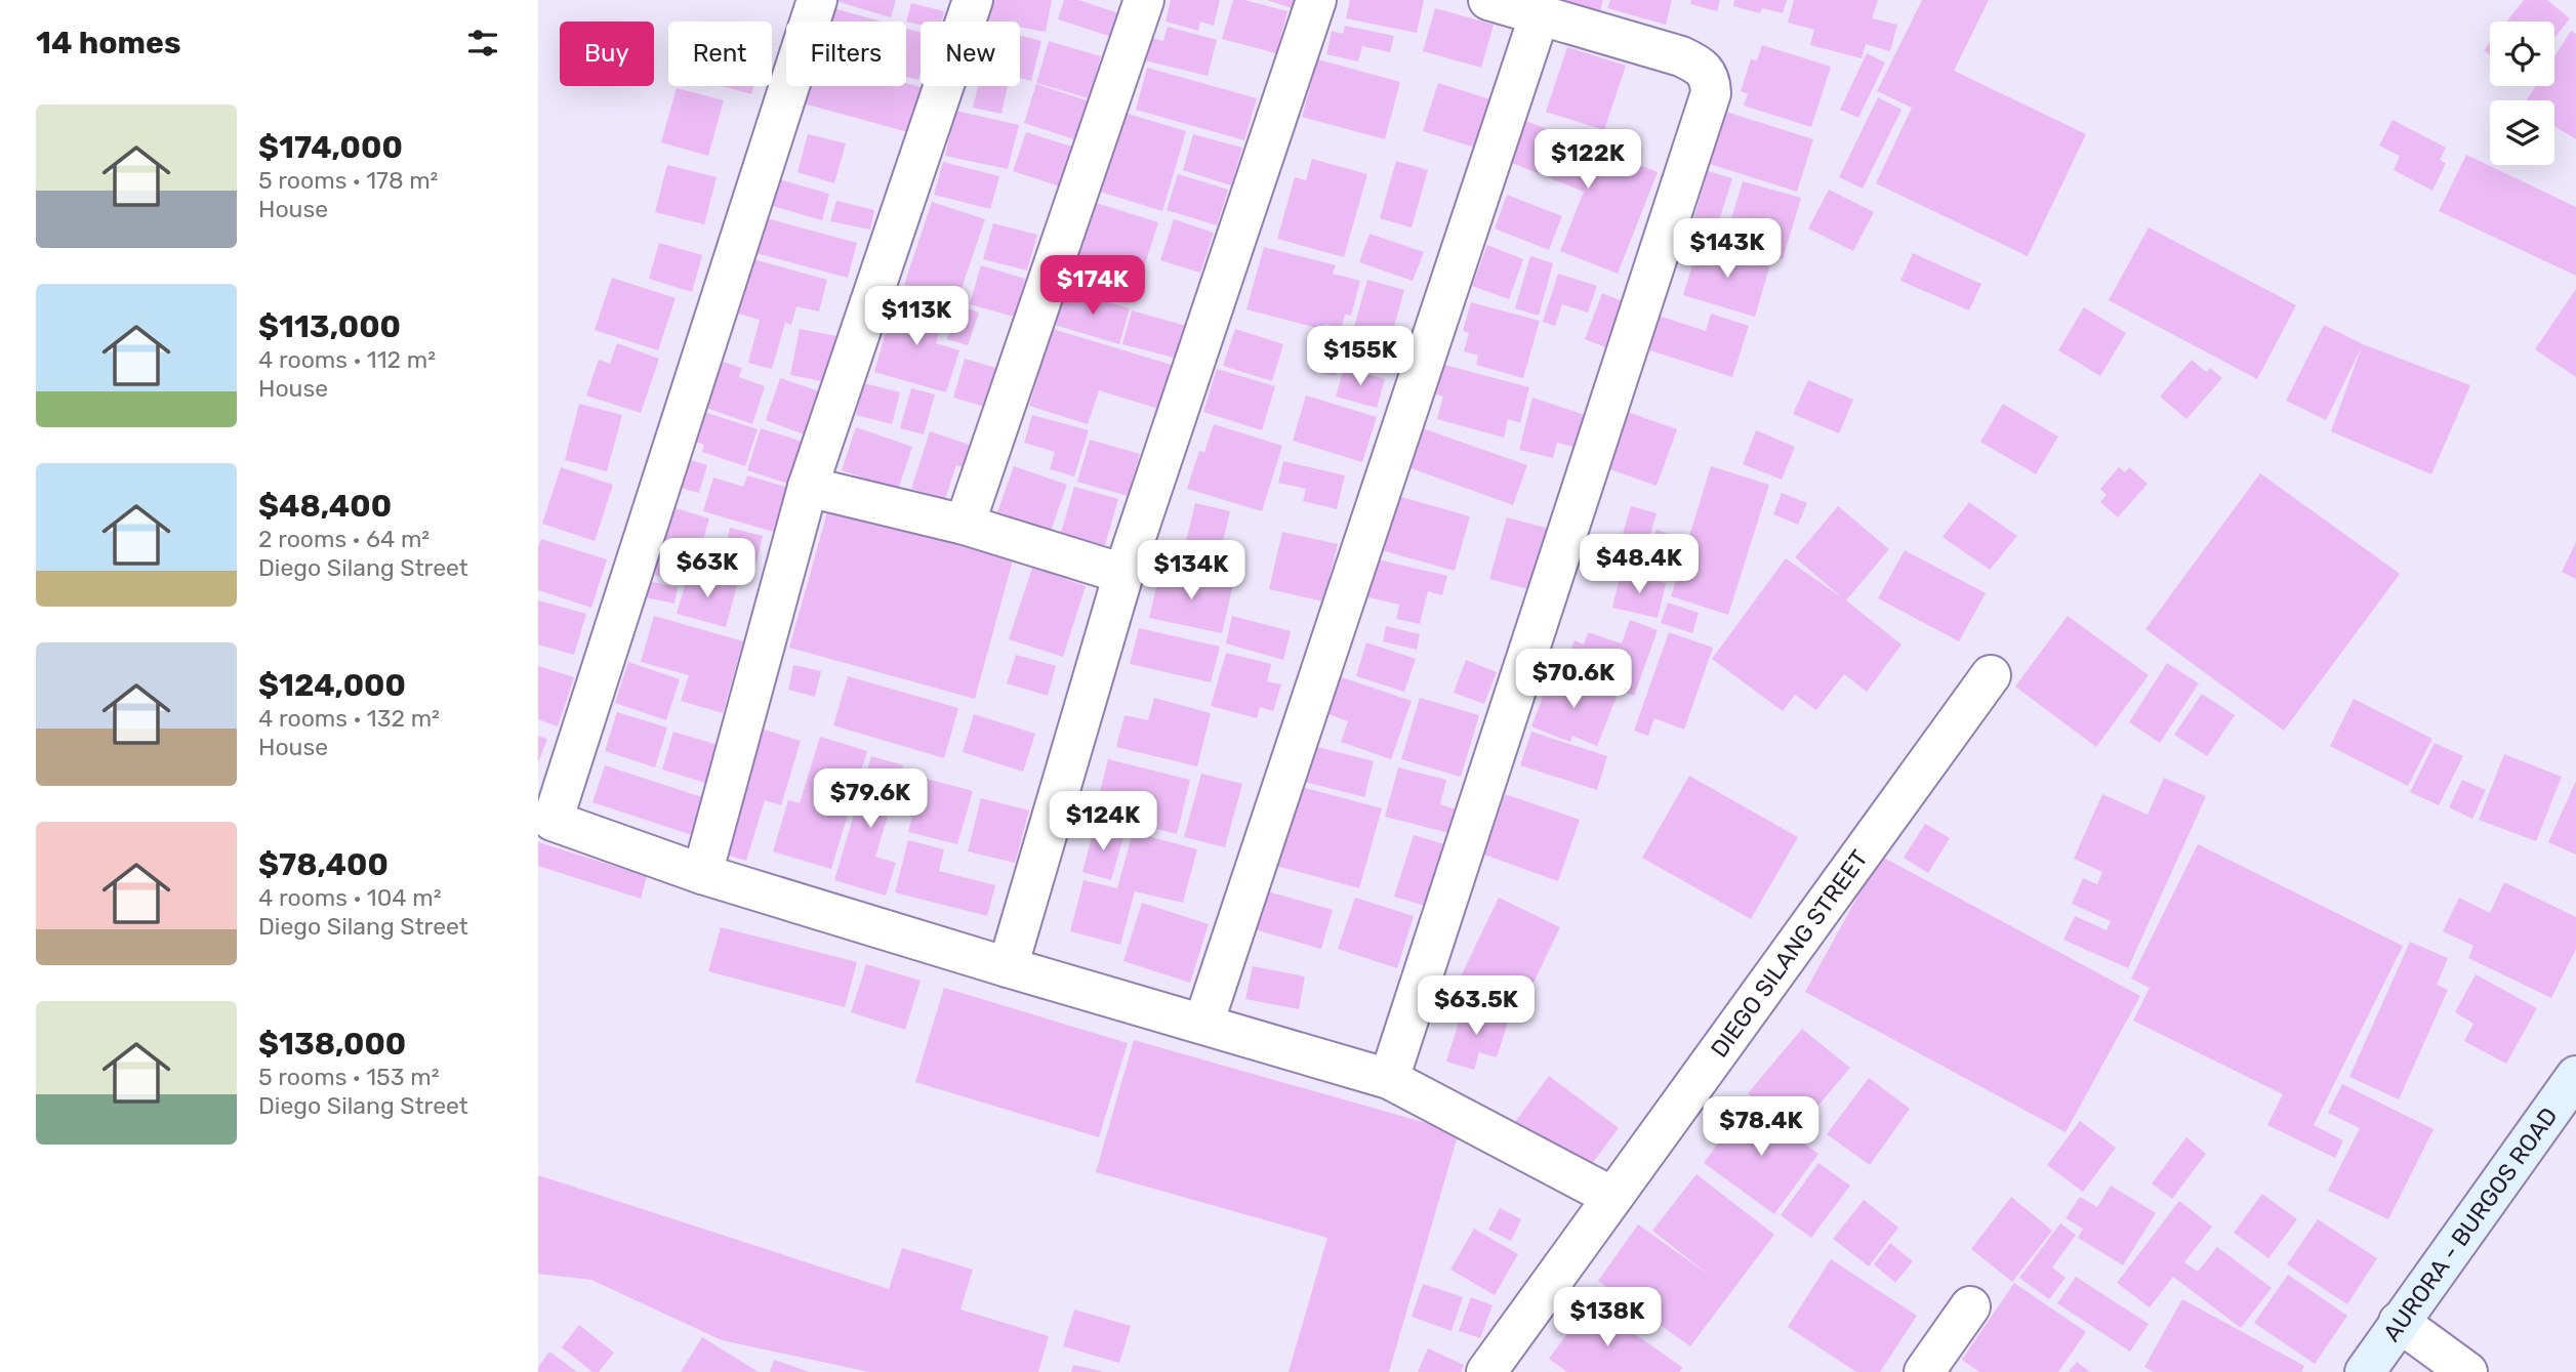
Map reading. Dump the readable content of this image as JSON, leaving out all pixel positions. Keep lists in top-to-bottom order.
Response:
{
  "streets": {
    "main road": ["AURORA - BURGOS ROAD"],
    "street": ["DIEGO SILANG STREET"]
  },
  "page": {
    "heading": "14 homes",
    "chip": [
      "Buy",
      "Rent",
      "Filters",
      "New"
    ],
    "list": [
      {
        "name": "$174,000",
        "note": "5 rooms · 178 m² · House"
      },
      {
        "name": "$113,000",
        "note": "4 rooms · 112 m² · House"
      },
      {
        "name": "$48,400",
        "note": "2 rooms · 64 m² · Diego Silang Street"
      },
      {
        "name": "$124,000",
        "note": "4 rooms · 132 m² · House"
      },
      {
        "name": "$78,400",
        "note": "4 rooms · 104 m² · Diego Silang Street"
      },
      {
        "name": "$138,000",
        "note": "5 rooms · 153 m² · Diego Silang Street"
      }
    ],
    "price": [
      "$122K",
      "$143K",
      "$174K",
      "$113K",
      "$155K",
      "$48.4K",
      "$63K",
      "$134K",
      "$70.6K",
      "$79.6K",
      "$124K",
      "$63.5K",
      "$78.4K",
      "$138K"
    ]
  }
}
